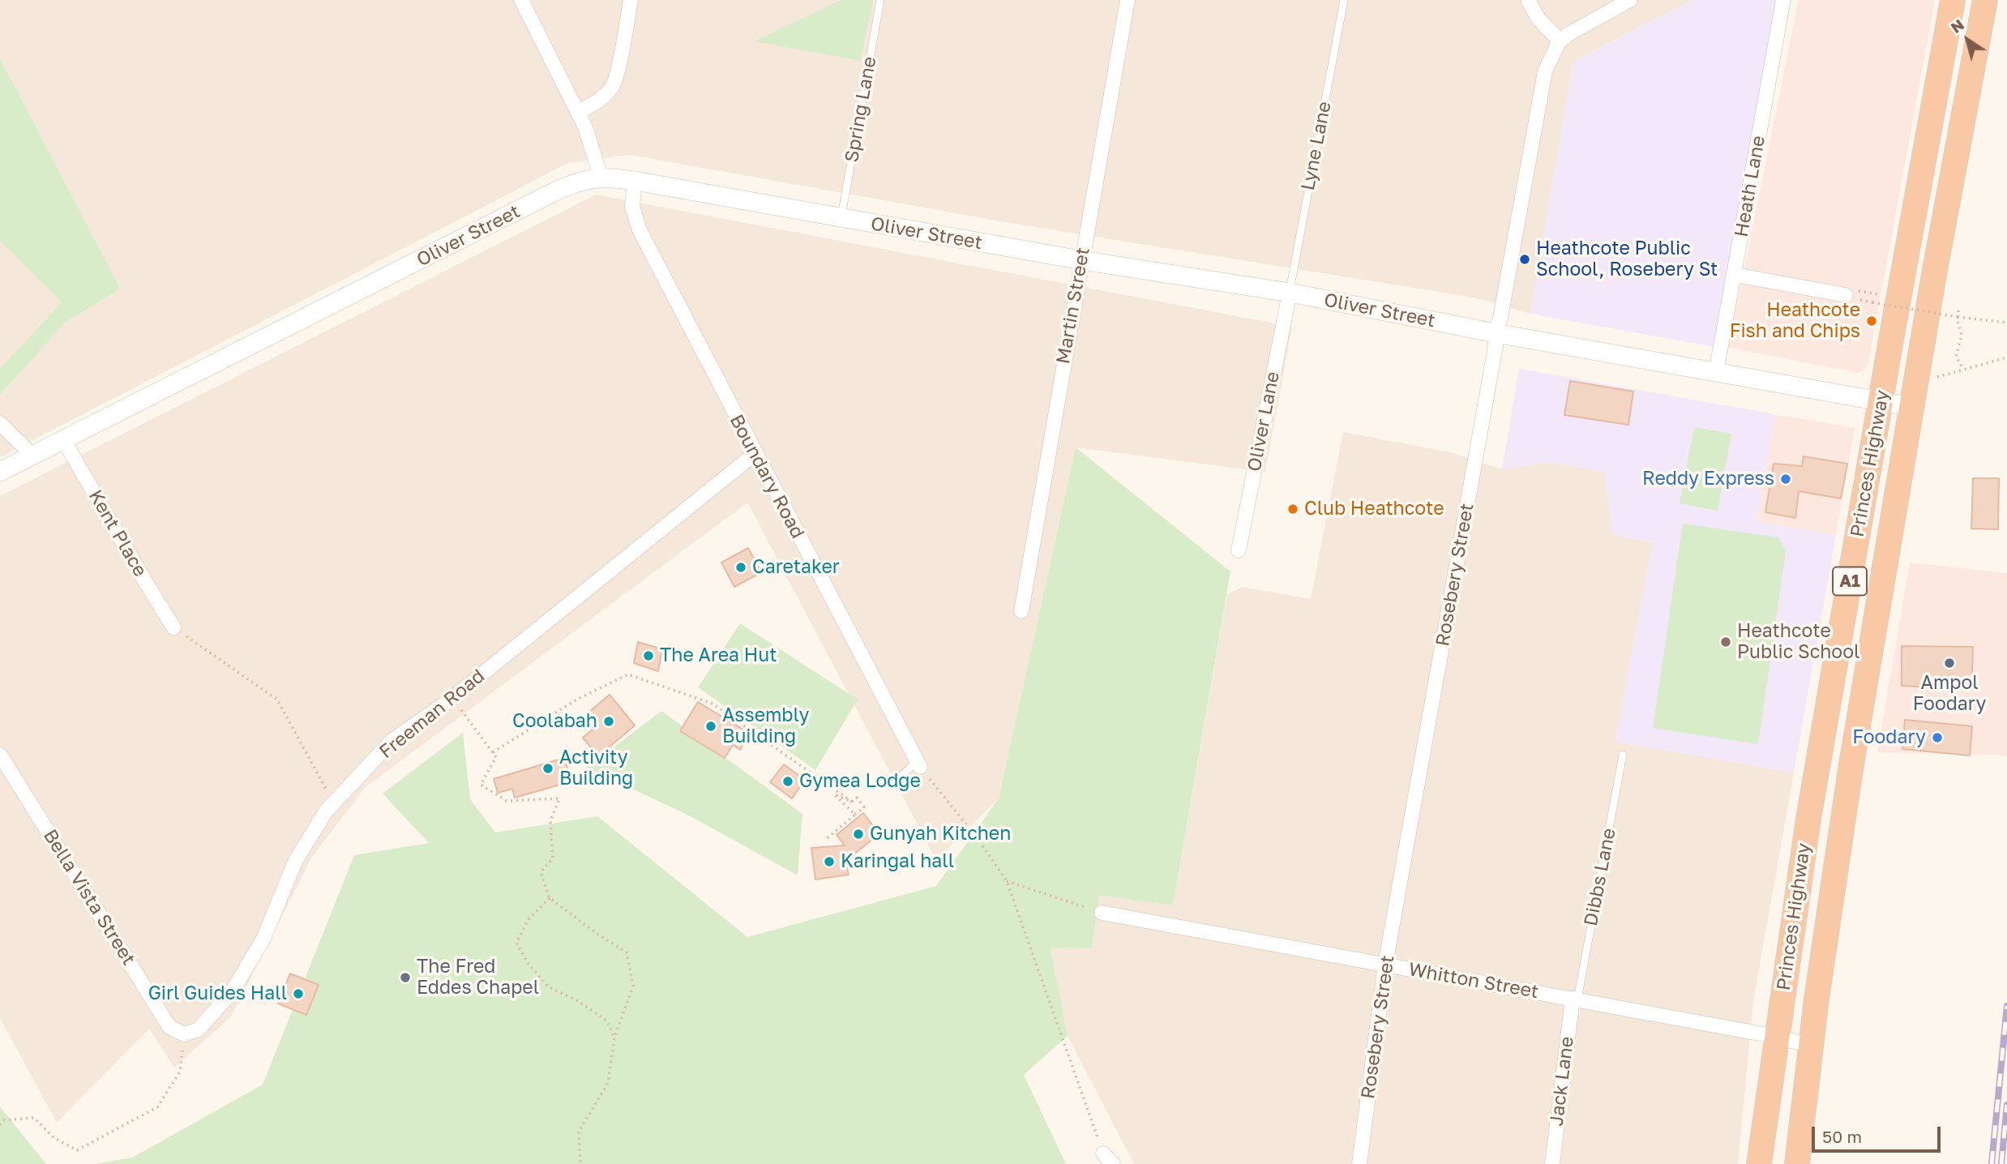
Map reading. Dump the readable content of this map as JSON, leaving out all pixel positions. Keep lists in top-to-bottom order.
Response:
{
  "streets": {
    "highway": ["Princes Highway", "A1"],
    "street": [
      "Heath Lane",
      "Oliver Street",
      "Martin Street",
      "Oliver Lane",
      "Boundary Road",
      "Kent Place",
      "Rosebery Street",
      "Freeman Road",
      "Bella Vista Street",
      "Whitton Street",
      "Jack Lane"
    ],
    "lane": ["Spring Lane", "Lyne Lane", "Dibbs Lane"]
  },
  "crossings": [
    ["Spring Lane", "Oliver Street"],
    ["Lyne Lane", "Oliver Street"],
    ["Lyne Lane", "Oliver Lane"],
    ["Heath Lane", "Oliver Street"],
    ["Oliver Street", "Martin Street"],
    ["Oliver Street", "Oliver Lane"],
    ["Oliver Street", "Princes Highway"],
    ["Oliver Street", "Boundary Road"],
    ["Oliver Street", "Kent Place"],
    ["Oliver Street", "Rosebery Street"],
    ["Princes Highway", "Whitton Street"],
    ["Boundary Road", "Freeman Road"],
    ["Rosebery Street", "Whitton Street"],
    ["Freeman Road", "Bella Vista Street"],
    ["Dibbs Lane", "Whitton Street"],
    ["Dibbs Lane", "Jack Lane"],
    ["Whitton Street", "Jack Lane"]
  ],
  "places": [
    "Heathcote Public School, Rosebery St",
    "Heathcote Fish and Chips",
    "Reddy Express",
    "Club Heathcote",
    "Caretaker",
    "Heathcote Public School",
    "The Area Hut",
    "Ampol Foodary",
    "Coolabah",
    "Assembly Building",
    "Foodary",
    "Activity Building",
    "Gymea Lodge",
    "Gunyah Kitchen",
    "Karingal hall",
    "The Fred Eddes Chapel",
    "Girl Guides Hall"
  ],
  "scale_bar": "50 m",
  "north": "top left"
}
